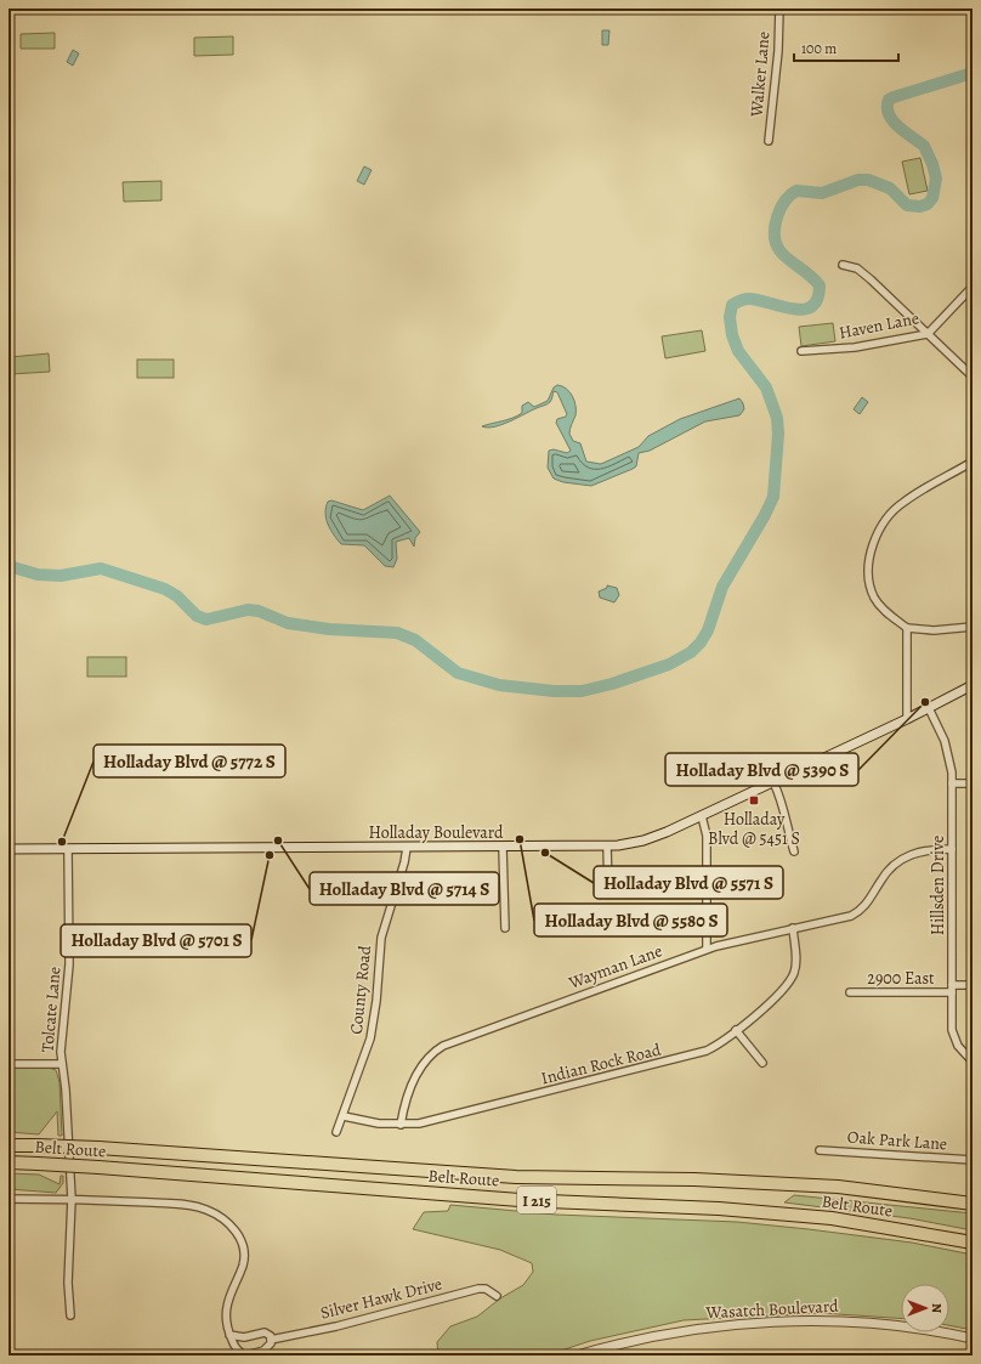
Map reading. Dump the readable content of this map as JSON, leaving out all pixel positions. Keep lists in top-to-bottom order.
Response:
{
  "streets": {
    "highway": ["Belt Route", "I 215"],
    "main road": ["Holladay Boulevard", "Wasatch Boulevard"],
    "street": [
      "Walker Lane",
      "Haven Lane",
      "Hillsden Drive",
      "Wayman Lane",
      "2900 East",
      "County Road",
      "Tolcate Lane",
      "Indian Rock Road",
      "Oak Park Lane",
      "Silver Hawk Drive"
    ]
  },
  "crossings": [
    ["Holladay Boulevard", "Hillsden Drive"],
    ["Holladay Boulevard", "County Road"],
    ["Holladay Boulevard", "Tolcate Lane"],
    ["Hillsden Drive", "Wayman Lane"],
    ["Hillsden Drive", "2900 East"],
    ["Wayman Lane", "Indian Rock Road"],
    ["County Road", "Indian Rock Road"],
    ["Tolcate Lane", "Silver Hawk Drive"]
  ],
  "places": {
    "other": [
      "Holladay Blvd @ 5390 S",
      "Holladay Blvd @ 5580 S",
      "Holladay Blvd @ 5714 S",
      "Holladay Blvd @ 5772 S",
      "Holladay Blvd @ 5571 S",
      "Holladay Blvd @ 5701 S"
    ],
    "transit": ["Holladay Blvd @ 5451 S"]
  },
  "scale_bar": "100 m",
  "north": "right"
}
